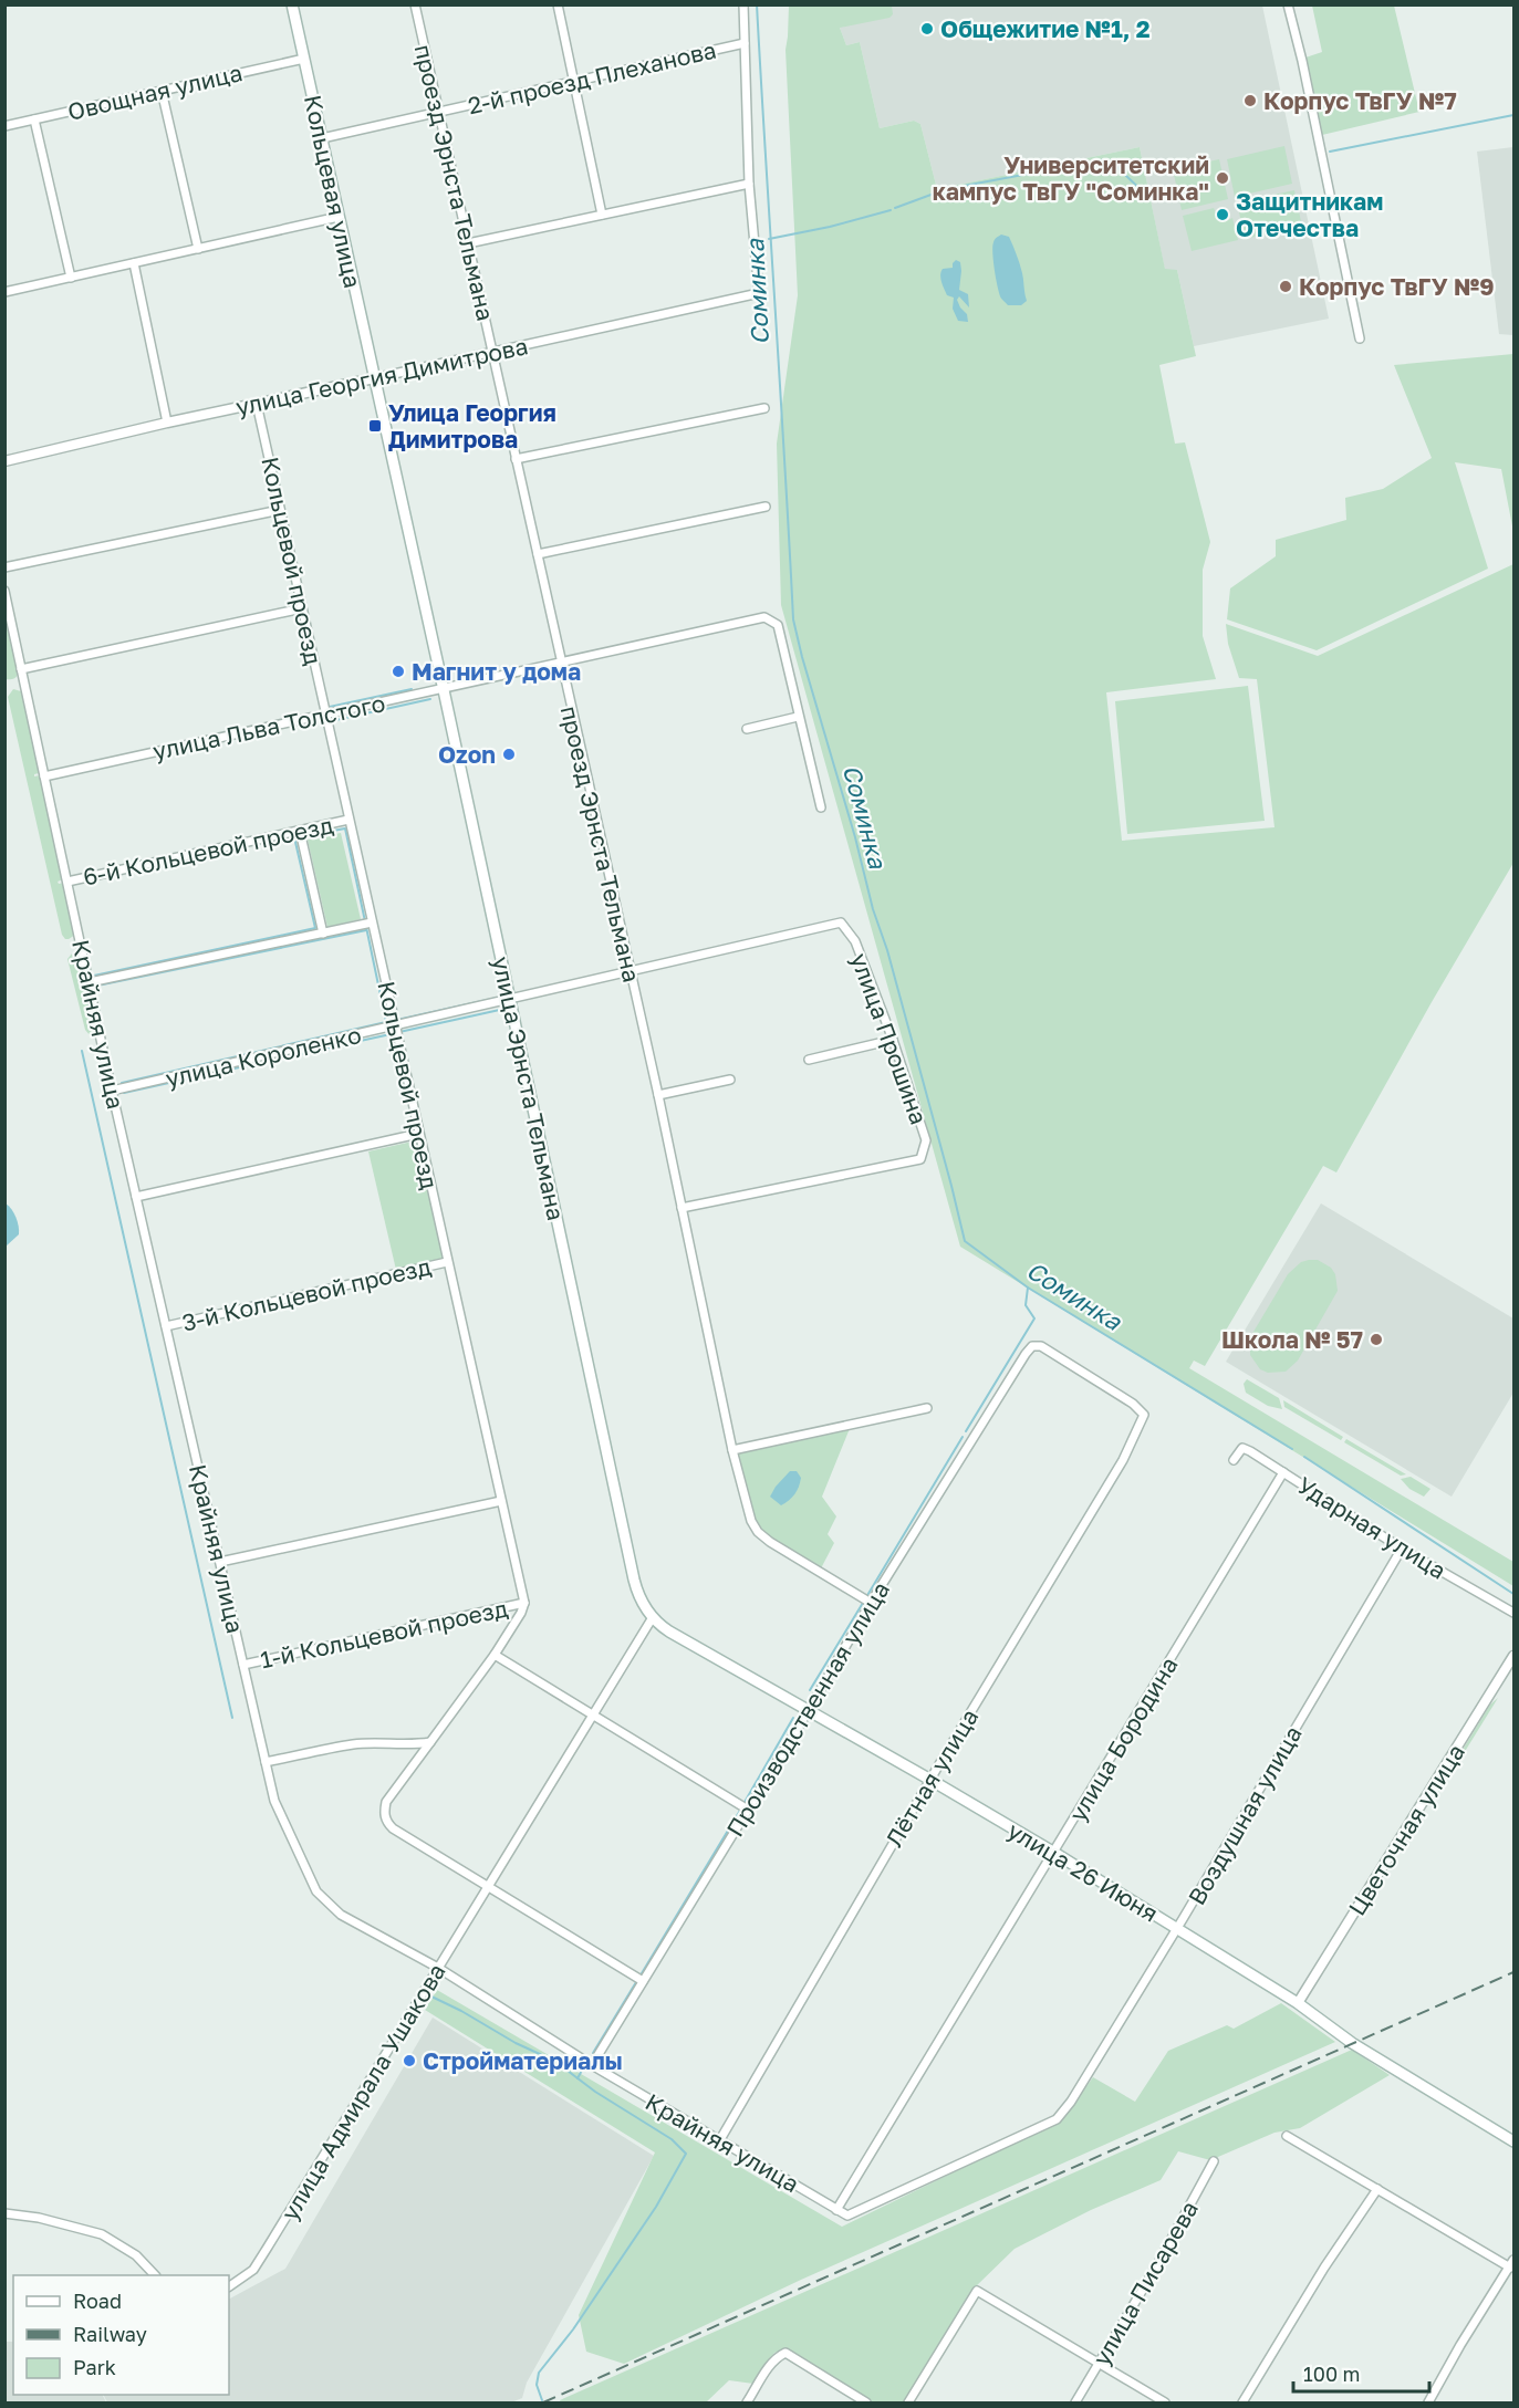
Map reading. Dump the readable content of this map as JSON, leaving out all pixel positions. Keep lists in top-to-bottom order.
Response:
{
  "streets": {
    "main road": ["Кольцевая улица", "улица Эрнста Тельмана", "улица 26 Июня"],
    "street": [
      "2-й проезд Плеханова",
      "Овощная улица",
      "проезд Эрнста Тельмана",
      "улица Георгия Димитрова",
      "Кольцевой проезд",
      "улица Льва Толстого",
      "6-й Кольцевой проезд",
      "Крайняя улица",
      "улица Прошина",
      "улица Короленко",
      "3-й Кольцевой проезд",
      "Ударная улица",
      "1-й Кольцевой проезд",
      "Производственная улица",
      "улица Бородина",
      "Лётная улица",
      "Воздушная улица",
      "Цветочная улица",
      "улица Адмирала Ушакова",
      "улица Писарева"
    ]
  },
  "crossings": [
    ["2-й проезд Плеханова", "проезд Эрнста Тельмана"],
    ["2-й проезд Плеханова", "Кольцевая улица"],
    ["Овощная улица", "Кольцевая улица"],
    ["проезд Эрнста Тельмана", "улица Георгия Димитрова"],
    ["проезд Эрнста Тельмана", "улица Льва Толстого"],
    ["проезд Эрнста Тельмана", "улица Прошина"],
    ["проезд Эрнста Тельмана", "улица Короленко"],
    ["проезд Эрнста Тельмана", "Производственная улица"],
    ["Кольцевая улица", "улица Георгия Димитрова"],
    ["Кольцевая улица", "улица Эрнста Тельмана"],
    ["улица Георгия Димитрова", "Кольцевой проезд"],
    ["улица Георгия Димитрова", "улица Эрнста Тельмана"],
    ["Кольцевой проезд", "улица Льва Толстого"],
    ["Кольцевой проезд", "6-й Кольцевой проезд"],
    ["Кольцевой проезд", "улица Короленко"],
    ["Кольцевой проезд", "3-й Кольцевой проезд"],
    ["Кольцевой проезд", "1-й Кольцевой проезд"],
    ["улица Льва Толстого", "Крайняя улица"],
    ["улица Льва Толстого", "улица Эрнста Тельмана"],
    ["6-й Кольцевой проезд", "Крайняя улица"],
    ["Крайняя улица", "улица Короленко"],
    ["Крайняя улица", "3-й Кольцевой проезд"],
    ["Крайняя улица", "1-й Кольцевой проезд"],
    ["Крайняя улица", "Производственная улица"],
    ["Крайняя улица", "улица Бородина"],
    ["Крайняя улица", "Лётная улица"],
    ["Крайняя улица", "Воздушная улица"],
    ["Крайняя улица", "улица Адмирала Ушакова"],
    ["улица Прошина", "улица Короленко"],
    ["улица Короленко", "улица Эрнста Тельмана"],
    ["улица Эрнста Тельмана", "Производственная улица"],
    ["улица Эрнста Тельмана", "улица 26 Июня"],
    ["улица Эрнста Тельмана", "улица Адмирала Ушакова"],
    ["Ударная улица", "улица Бородина"],
    ["Ударная улица", "Воздушная улица"],
    ["Производственная улица", "Лётная улица"],
    ["Производственная улица", "улица 26 Июня"],
    ["улица Бородина", "улица 26 Июня"],
    ["Лётная улица", "улица 26 Июня"],
    ["Воздушная улица", "улица 26 Июня"],
    ["Цветочная улица", "улица 26 Июня"]
  ],
  "water": ["Соминка"],
  "places": {
    "other": [
      "Общежитие №1, 2",
      "Корпус ТвГУ №7",
      "Университетский кампус ТвГУ \"Соминка\"",
      "Защитникам Отечества",
      "Корпус ТвГУ №9",
      "Магнит у дома",
      "Ozon",
      "Школа № 57",
      "Стройматериалы"
    ],
    "transit": ["Улица Георгия Димитрова"]
  },
  "legend": ["Road", "Railway", "Park"],
  "scale_bar": "100 m"
}
